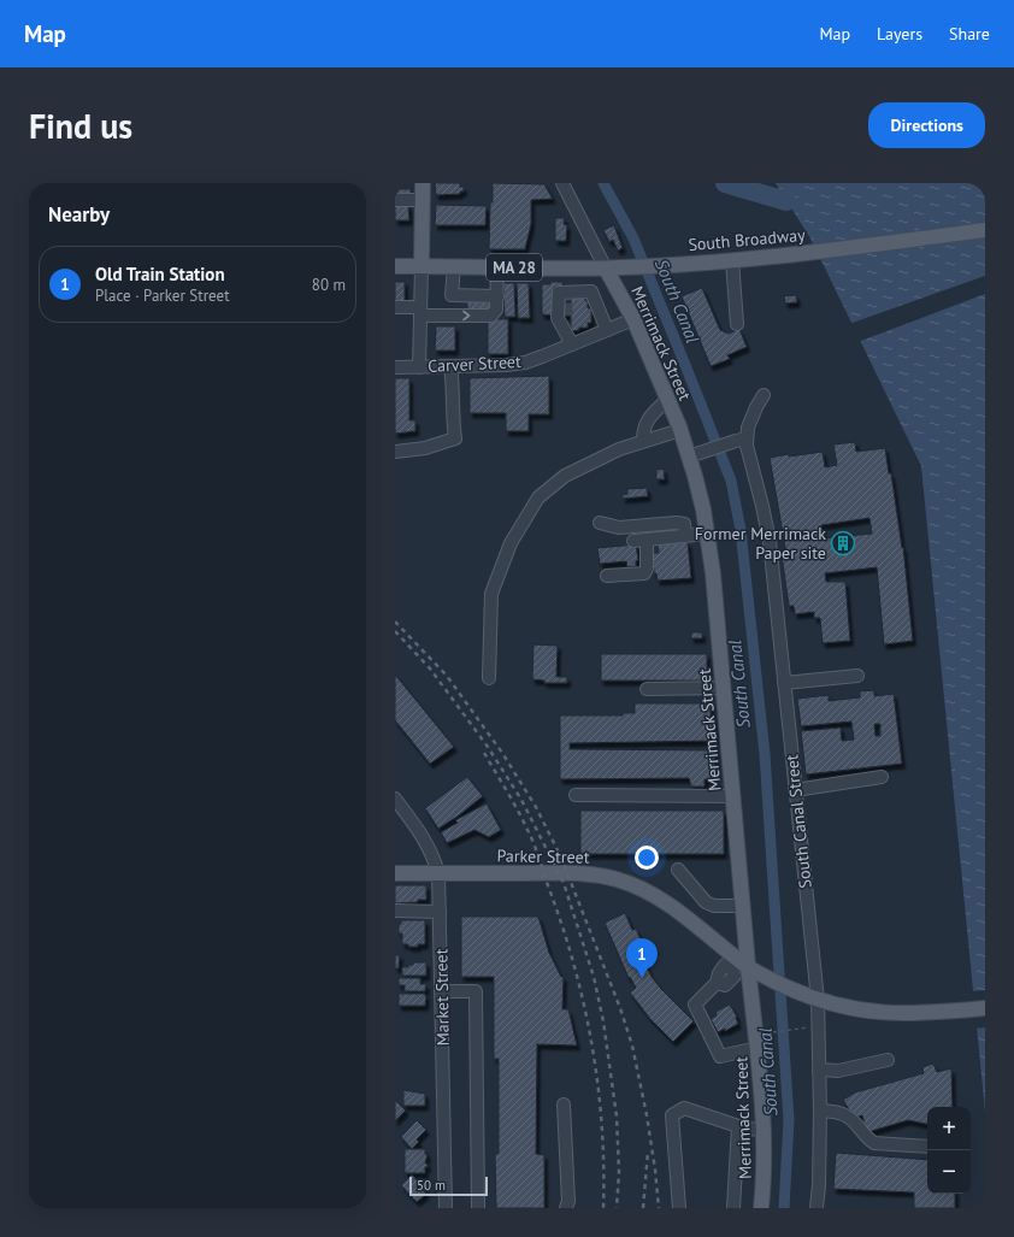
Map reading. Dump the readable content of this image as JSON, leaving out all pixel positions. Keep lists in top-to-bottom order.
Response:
{
  "streets": {
    "main road": [
      "South Broadway",
      "MA 28",
      "Merrimack Street",
      "Parker Street"
    ],
    "street": ["Carver Street", "South Canal Street", "Market Street"]
  },
  "crossings": [
    ["South Broadway", "Merrimack Street"],
    ["Merrimack Street", "Carver Street"],
    ["Merrimack Street", "Parker Street"],
    ["South Canal Street", "Parker Street"],
    ["Parker Street", "Market Street"]
  ],
  "water": ["South Canal"],
  "places": {
    "building": ["Former Merrimack Paper site"]
  },
  "scale_bar": "50 m",
  "page": {
    "header": "Map",
    "nav": ["Map", "Layers", "Share"],
    "buttons": "Directions",
    "title": "Find us",
    "heading": "Nearby",
    "list": [
      {
        "mark": "1",
        "name": "Old Train Station",
        "note": "Place · Parker Street",
        "value": "80 m"
      }
    ],
    "pins": "1",
    "map_buttons": ["+", "−"],
    "scale": "50 m"
  }
}
